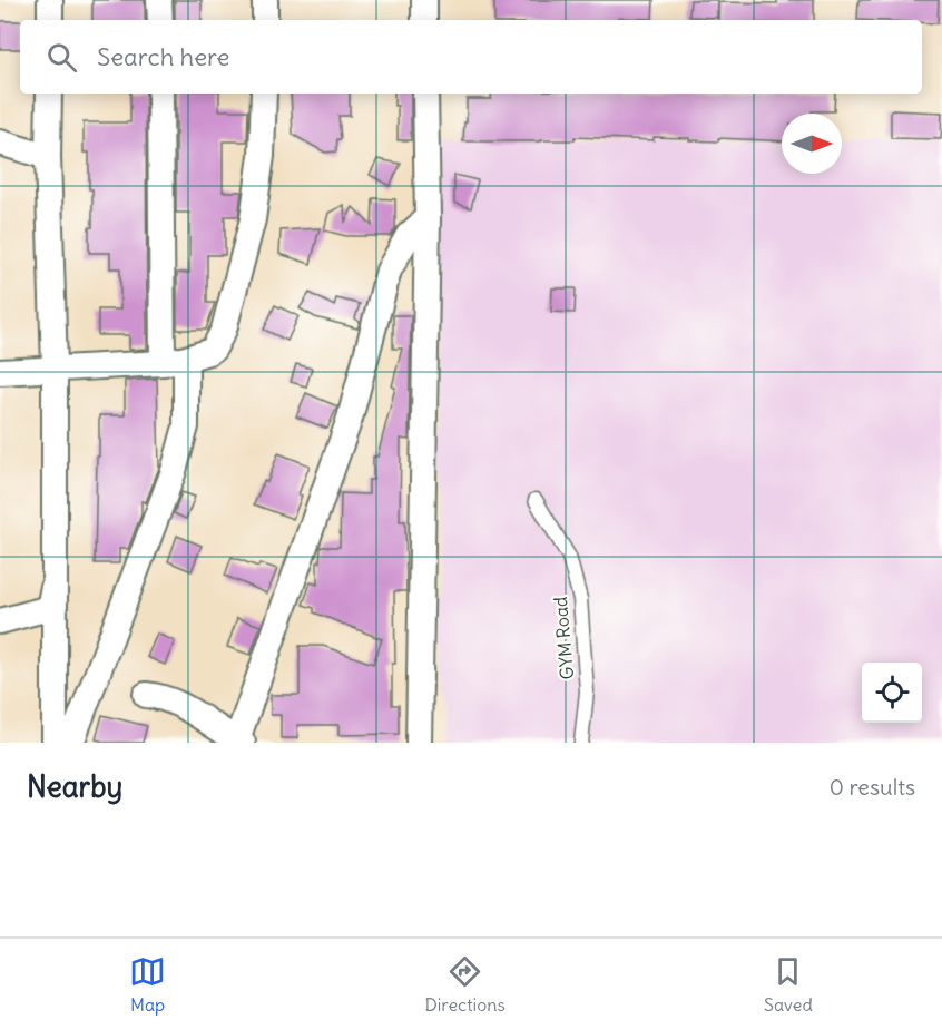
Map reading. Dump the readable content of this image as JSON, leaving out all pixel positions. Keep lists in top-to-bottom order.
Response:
{
  "streets": {
    "lane": ["GYM Road"]
  },
  "north": "right",
  "page": {
    "search": "Search here",
    "heading": ["Nearby", "0 results"],
    "nav": ["Map", "Directions", "Saved"]
  }
}
